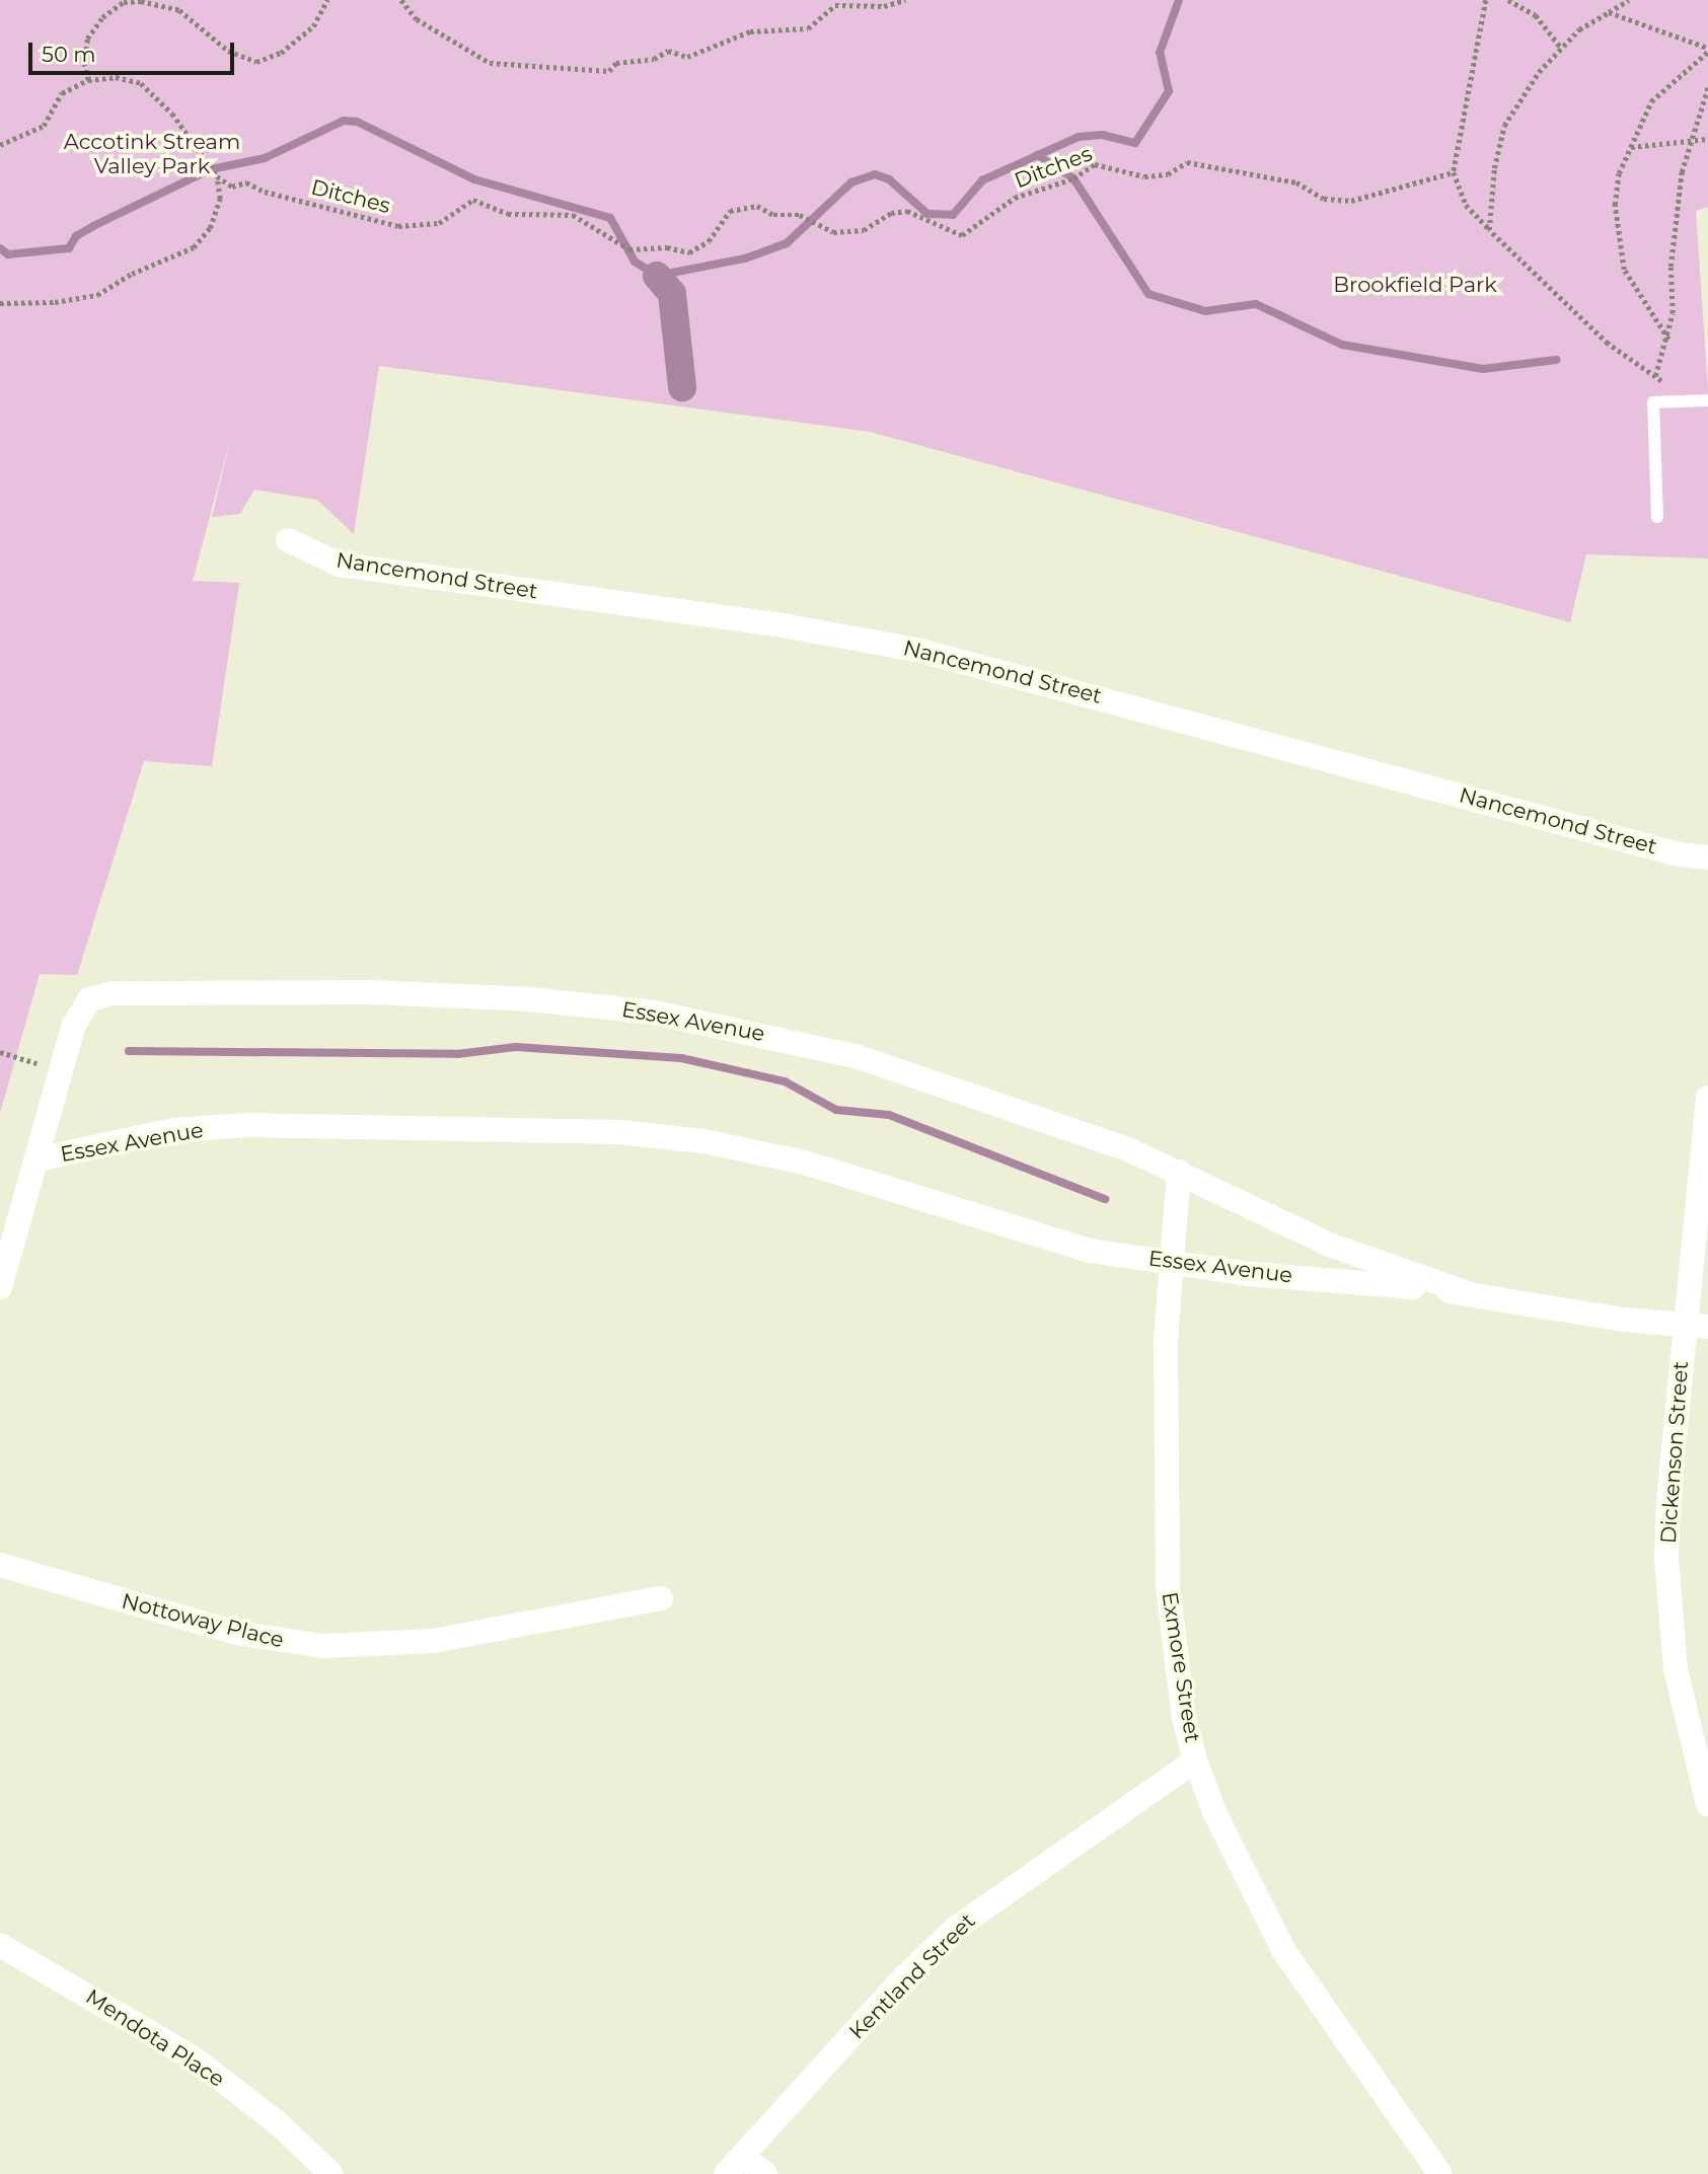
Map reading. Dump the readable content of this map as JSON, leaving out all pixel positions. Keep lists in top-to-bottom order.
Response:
{
  "streets": {
    "street": [
      "Nancemond Street",
      "Essex Avenue",
      "Dickenson Street",
      "Nottoway Place",
      "Exmore Street",
      "Kentland Street",
      "Mendota Place"
    ],
    "path": ["Ditches"]
  },
  "crossings": [
    ["Essex Avenue", "Dickenson Street"],
    ["Essex Avenue", "Exmore Street"],
    ["Exmore Street", "Kentland Street"]
  ],
  "parks": ["Accotink Stream Valley Park", "Brookfield Park"],
  "scale_bar": "50 m"
}
